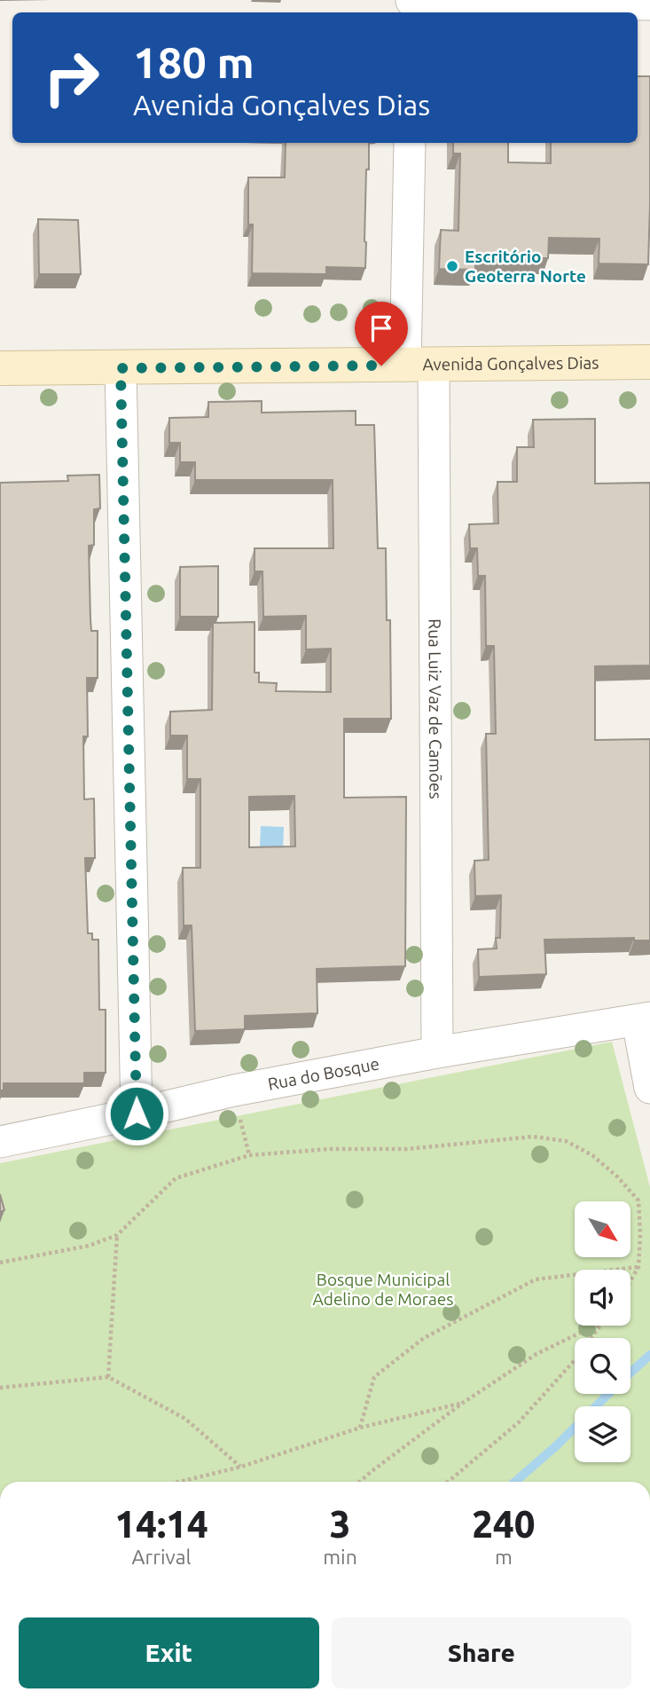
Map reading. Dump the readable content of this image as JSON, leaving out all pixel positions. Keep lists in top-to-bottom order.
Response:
{
  "streets": {
    "street": ["Avenida Gonçalves Dias", "Rua Luiz Vaz de Camões", "Rua do Bosque"]
  },
  "crossings": [
    ["Avenida Gonçalves Dias", "Rua Luiz Vaz de Camões"],
    ["Rua Luiz Vaz de Camões", "Rua do Bosque"]
  ],
  "parks": ["Bosque Municipal Adelino de Moraes"],
  "places": ["Escritório Geoterra Norte"],
  "north": "bottom right",
  "page": {
    "turn": ["180 m", "Avenida Gonçalves Dias"],
    "eta": [
      "14:14",
      "Arrival",
      "3",
      "min",
      "240",
      "m"
    ],
    "buttons": ["Exit", "Share"]
  }
}
